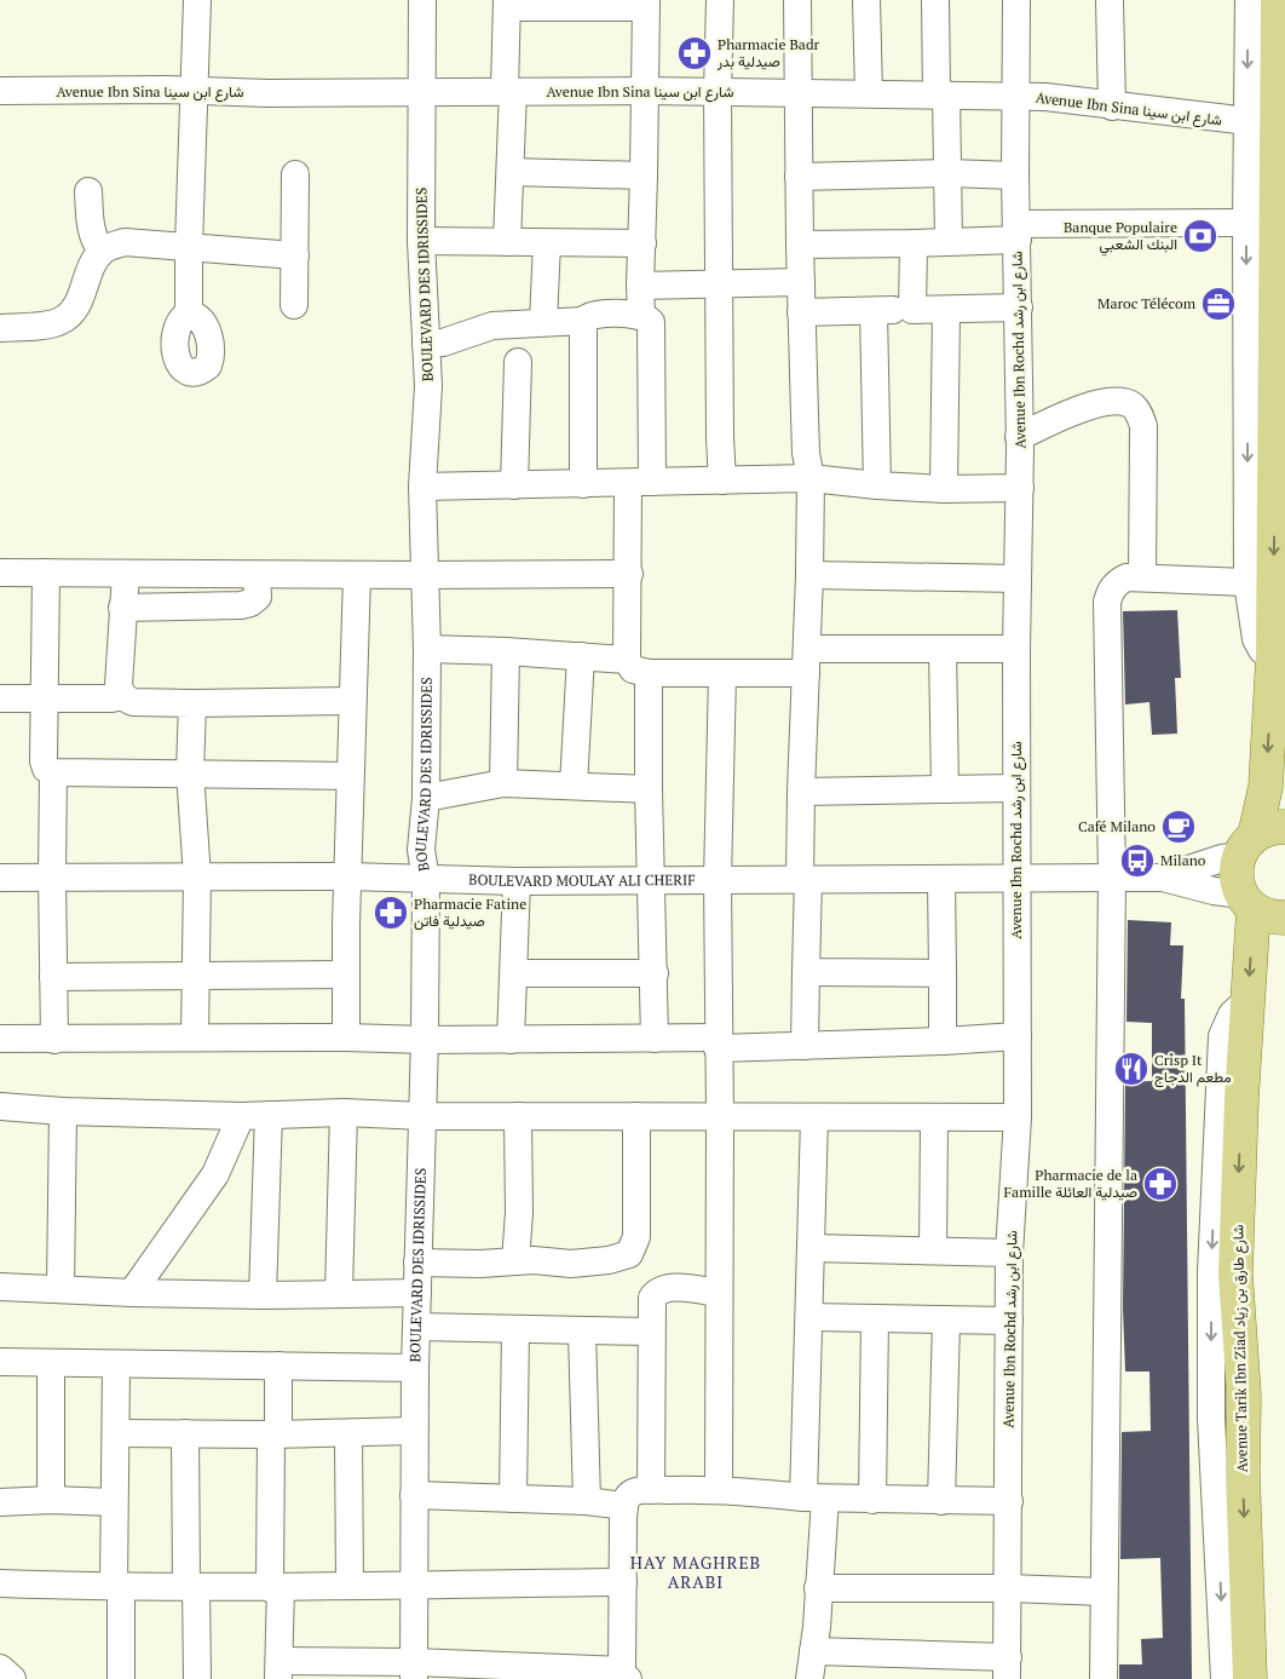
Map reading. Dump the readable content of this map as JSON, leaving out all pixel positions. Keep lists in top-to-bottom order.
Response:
{
  "streets": {
    "main road": ["Avenue Tarik Ibn Ziad شارع طارق بن زياد"],
    "street": [
      "Avenue Ibn Sina شارع ابن سينا",
      "BOULEVARD DES IDRISSIDES",
      "Avenue Ibn Rochd شارع ابن رشد",
      "BOULEVARD MOULAY ALI CHERIF"
    ]
  },
  "crossings": [
    ["Avenue Ibn Sina شارع ابن سينا", "BOULEVARD DES IDRISSIDES"],
    ["Avenue Ibn Sina شارع ابن سينا", "Avenue Ibn Rochd شارع ابن رشد"],
    ["Avenue Ibn Sina شارع ابن سينا", "Avenue Tarik Ibn Ziad شارع طارق بن زياد"],
    ["BOULEVARD DES IDRISSIDES", "BOULEVARD MOULAY ALI CHERIF"],
    ["Avenue Ibn Rochd شارع ابن رشد", "BOULEVARD MOULAY ALI CHERIF"],
    ["BOULEVARD MOULAY ALI CHERIF", "Avenue Tarik Ibn Ziad شارع طارق بن زياد"]
  ],
  "one_way": ["Avenue Tarik Ibn Ziad شارع طارق بن زياد"],
  "districts": ["HAY MAGHREB ARABI"],
  "places": {
    "pharmacy": ["Pharmacie Badr صيدلية بدر", "Pharmacie Fatine صيدلية فاتن", "Pharmacie de la Famille صيدلية العائلة"],
    "bank": ["Banque Populaire البنك الشعبي"],
    "office": ["Maroc Télécom"],
    "cafe": ["Café Milano"],
    "bus stop": ["Milano"],
    "restaurant": ["Crisp It مطعم الدجاج"]
  }
}
